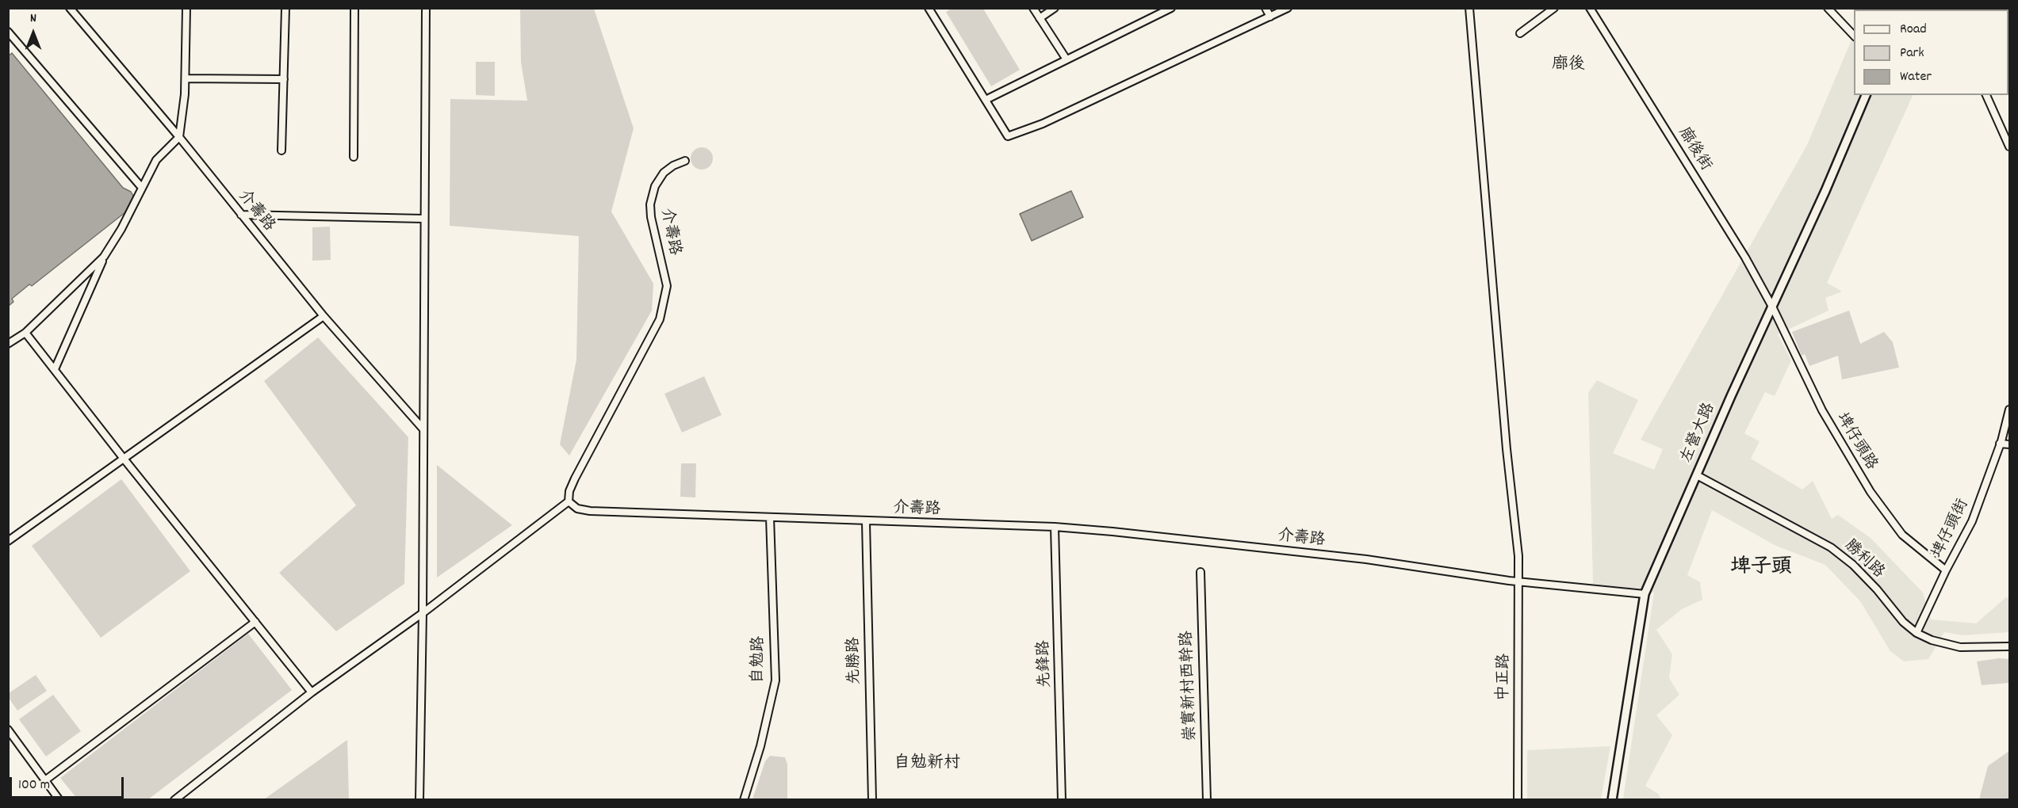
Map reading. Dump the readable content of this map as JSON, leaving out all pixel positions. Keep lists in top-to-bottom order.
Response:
{
  "streets": {
    "street": [
      "廍後街",
      "介壽路",
      "左營大路",
      "埤仔頭路",
      "埤仔頭街",
      "勝利路",
      "自勉路",
      "先勝路",
      "先鋒路",
      "中正路",
      "崇實新村西幹路"
    ]
  },
  "crossings": [
    ["廍後街", "左營大路"],
    ["廍後街", "埤仔頭路"],
    ["介壽路", "左營大路"],
    ["介壽路", "自勉路"],
    ["介壽路", "先勝路"],
    ["介壽路", "先鋒路"],
    ["介壽路", "中正路"],
    ["左營大路", "埤仔頭路"],
    ["左營大路", "勝利路"],
    ["埤仔頭路", "埤仔頭街"],
    ["埤仔頭街", "勝利路"]
  ],
  "districts": ["廍後", "埤子頭", "自勉新村"],
  "legend": ["Road", "Park", "Water"],
  "scale_bar": "100 m",
  "north": "top"
}
